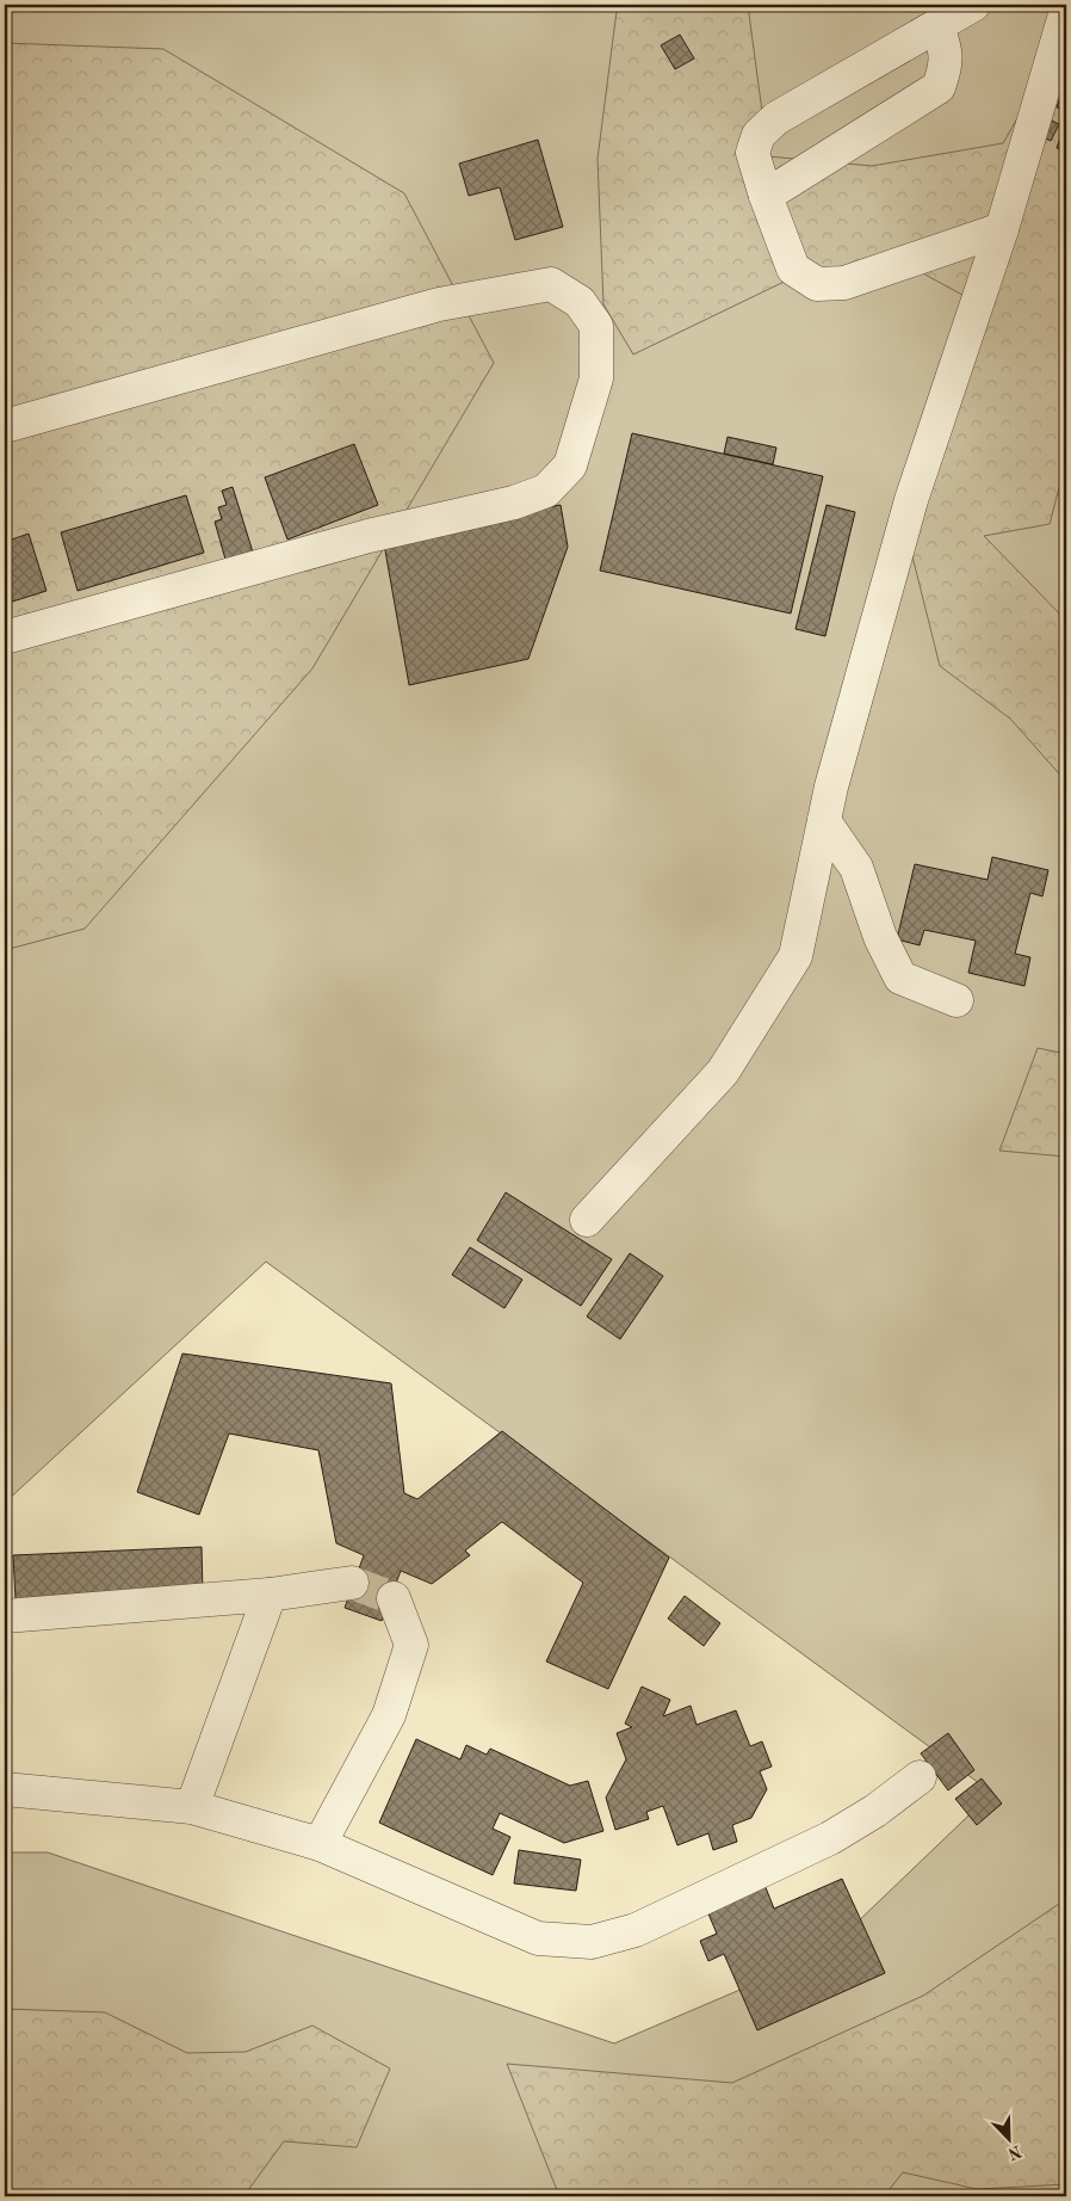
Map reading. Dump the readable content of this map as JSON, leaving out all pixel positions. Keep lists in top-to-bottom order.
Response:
{
  "north": "bottom right"
}
